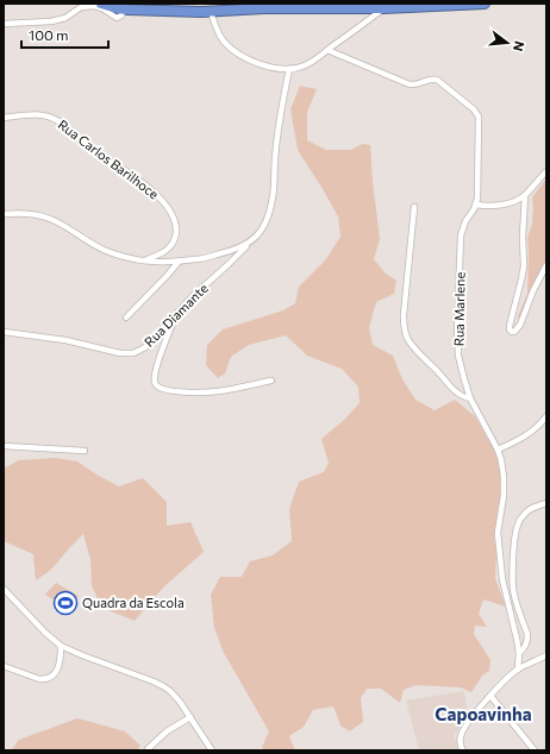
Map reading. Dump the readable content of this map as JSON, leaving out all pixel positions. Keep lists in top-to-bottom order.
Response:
{
  "streets": {
    "street": ["Rua Carlos Barilhoce", "Rua Marlene", "Rua Diamante"]
  },
  "districts": ["Capoavinha"],
  "places": {
    "sports": ["Quadra da Escola"]
  },
  "scale_bar": "100 m",
  "north": "right"
}
